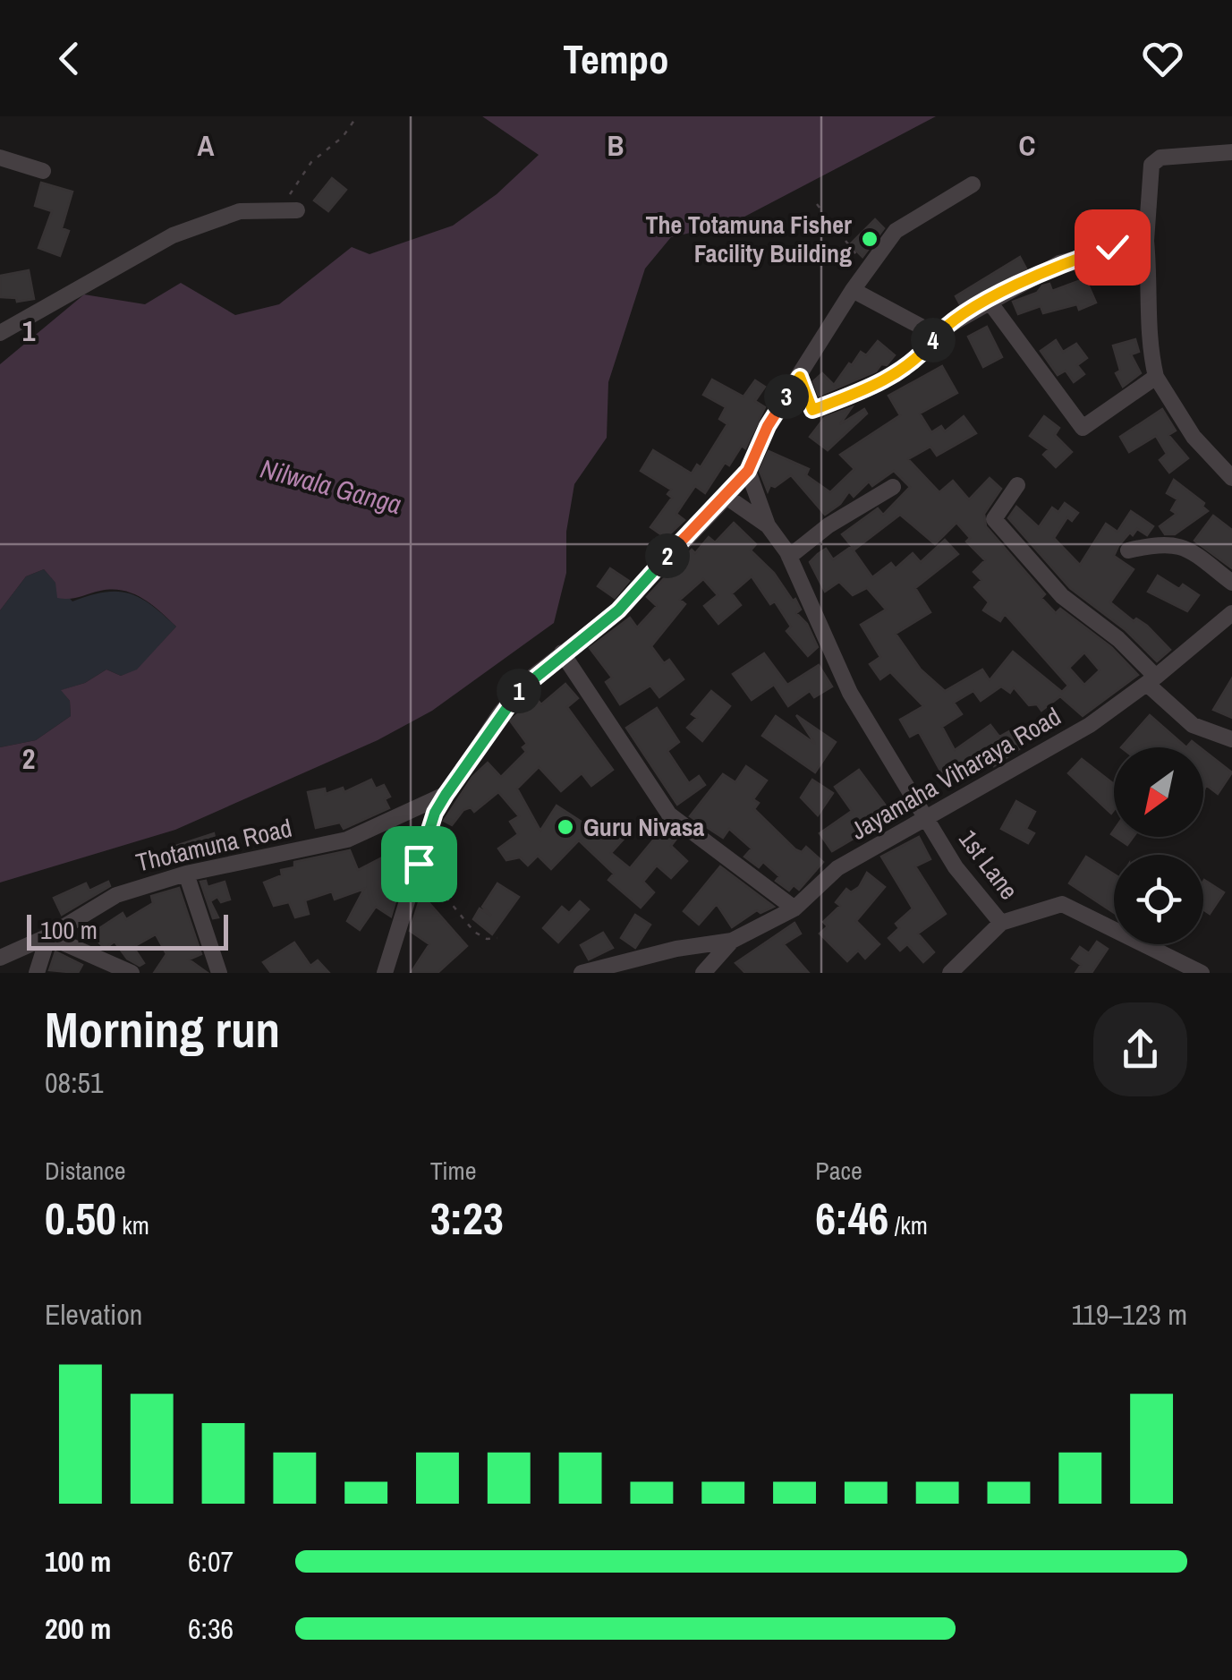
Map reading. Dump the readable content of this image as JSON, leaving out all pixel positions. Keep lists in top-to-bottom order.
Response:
{
  "streets": {
    "street": ["Jayamaha Viharaya Road", "Thotamuna Road", "1st Lane"]
  },
  "crossings": [
    ["Jayamaha Viharaya Road", "1st Lane"]
  ],
  "water": ["Nilwala Ganga"],
  "places": ["The Totamuna Fisher Facility Building", "Guru Nivasa"],
  "scale_bar": "100 m",
  "north": "bottom left",
  "page": {
    "header": "Tempo",
    "pins": [
      "4",
      "3",
      "2",
      "1"
    ],
    "scale": "100 m",
    "heading": ["Morning run", "08:51"],
    "stats": [
      ["Distance", "0.50 km"],
      ["Time", "3:23"],
      ["Pace", "6:46 /km"]
    ],
    "chart": ["Elevation", "119–123 m"],
    "list": [
      {
        "name": "100 m",
        "note": "6:07"
      },
      {
        "name": "200 m",
        "note": "6:36"
      }
    ]
  },
  "grid": {
    "columns": ["A", "B", "C"],
    "rows": ["1", "2"]
  }
}
